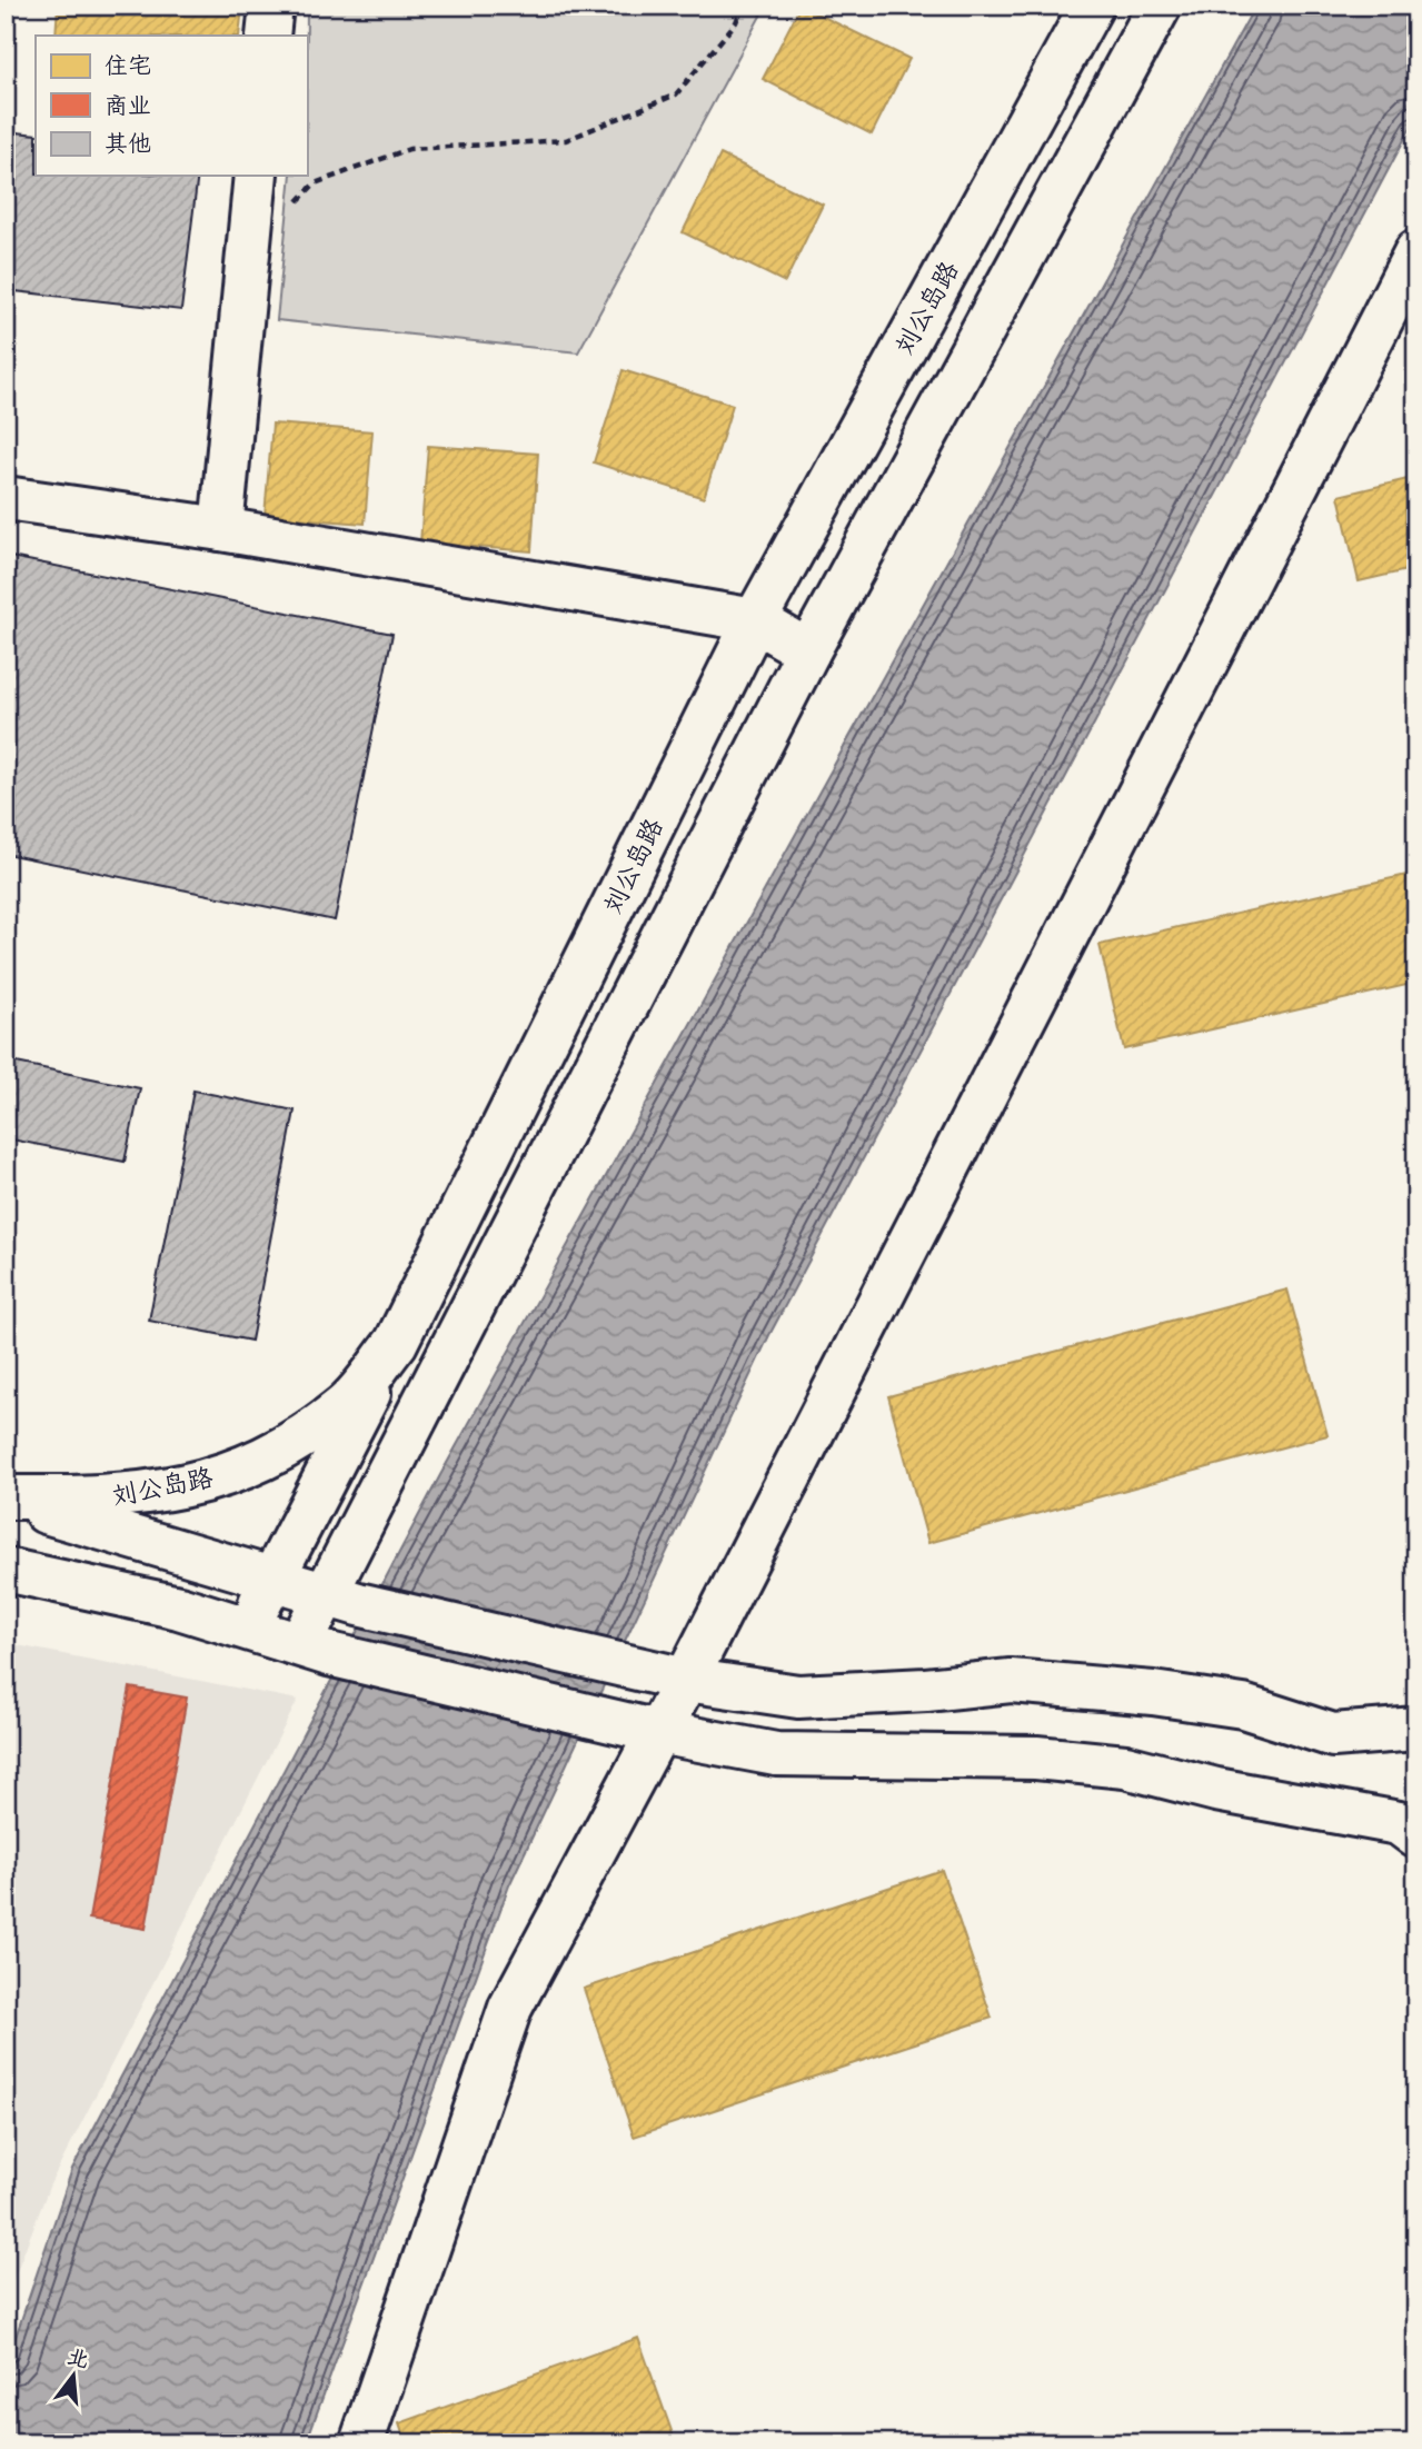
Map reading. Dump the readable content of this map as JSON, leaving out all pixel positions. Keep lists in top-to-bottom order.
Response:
{
  "streets": {
    "main road": ["刘公岛路"]
  },
  "legend": ["住宅", "商业", "其他"],
  "north": "top"
}
